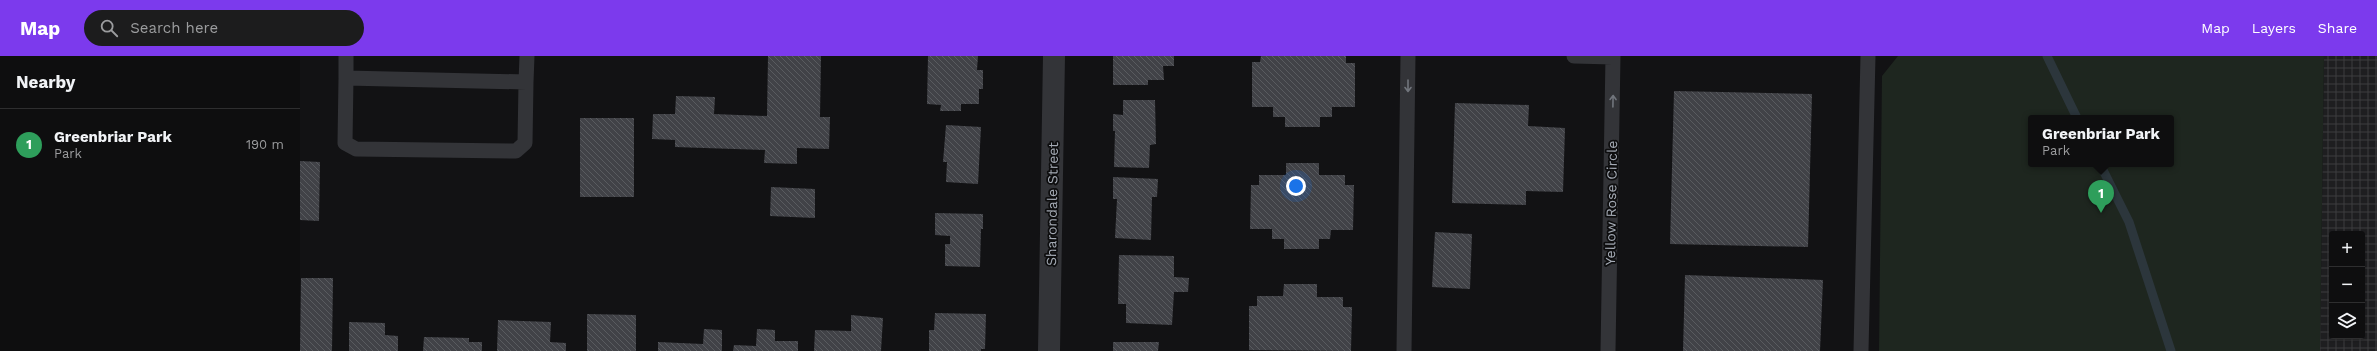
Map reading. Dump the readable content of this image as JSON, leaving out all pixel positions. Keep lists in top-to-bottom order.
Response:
{
  "streets": {
    "street": ["Sharondale Street"],
    "lane": ["Yellow Rose Circle"]
  },
  "one_way": ["Yellow Rose Circle"],
  "page": {
    "header": "Map",
    "search": "Search here",
    "nav": ["Map", "Layers", "Share"],
    "heading": "Nearby",
    "list": [
      {
        "mark": "1",
        "name": "Greenbriar Park",
        "note": "Park",
        "value": "190 m"
      }
    ],
    "popup": ["Greenbriar Park", "Park"],
    "pins": "1",
    "map_buttons": ["+", "−"]
  }
}
